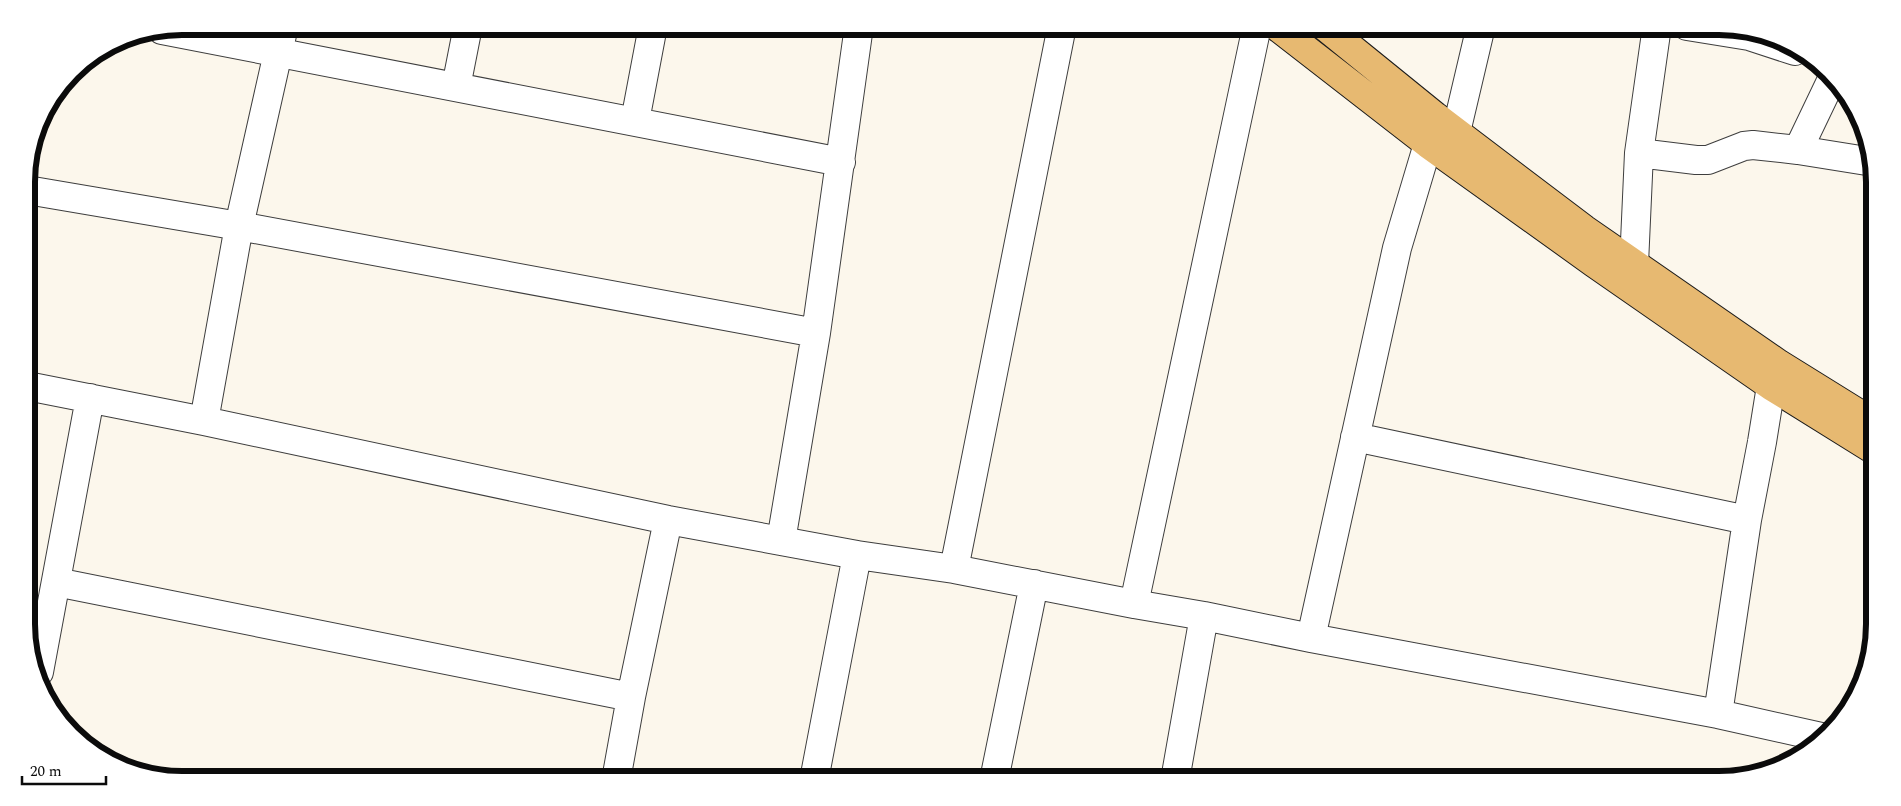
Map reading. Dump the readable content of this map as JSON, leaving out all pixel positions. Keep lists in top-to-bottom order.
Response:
{
  "scale_bar": "20 m"
}
